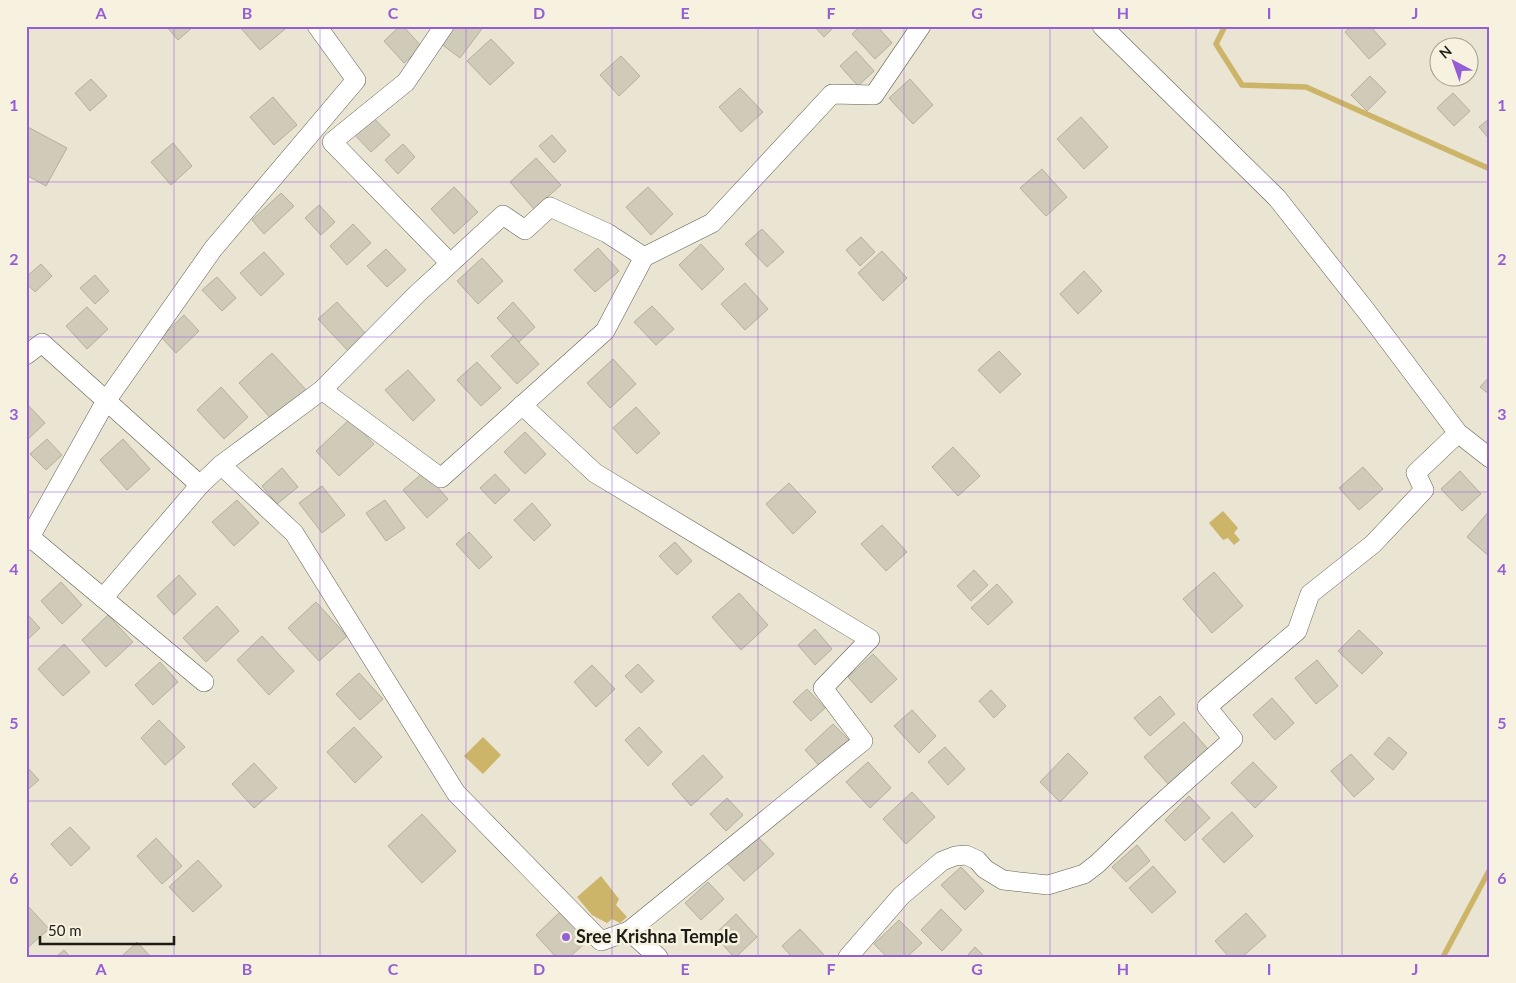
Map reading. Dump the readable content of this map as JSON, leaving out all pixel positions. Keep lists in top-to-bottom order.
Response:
{
  "places": ["Sree Krishna Temple"],
  "scale_bar": "50 m",
  "north": "top left",
  "grid": {
    "columns": [
      "A",
      "B",
      "C",
      "D",
      "E",
      "F",
      "G",
      "H",
      "I",
      "J"
    ],
    "rows": [
      "1",
      "2",
      "3",
      "4",
      "5",
      "6"
    ]
  }
}
